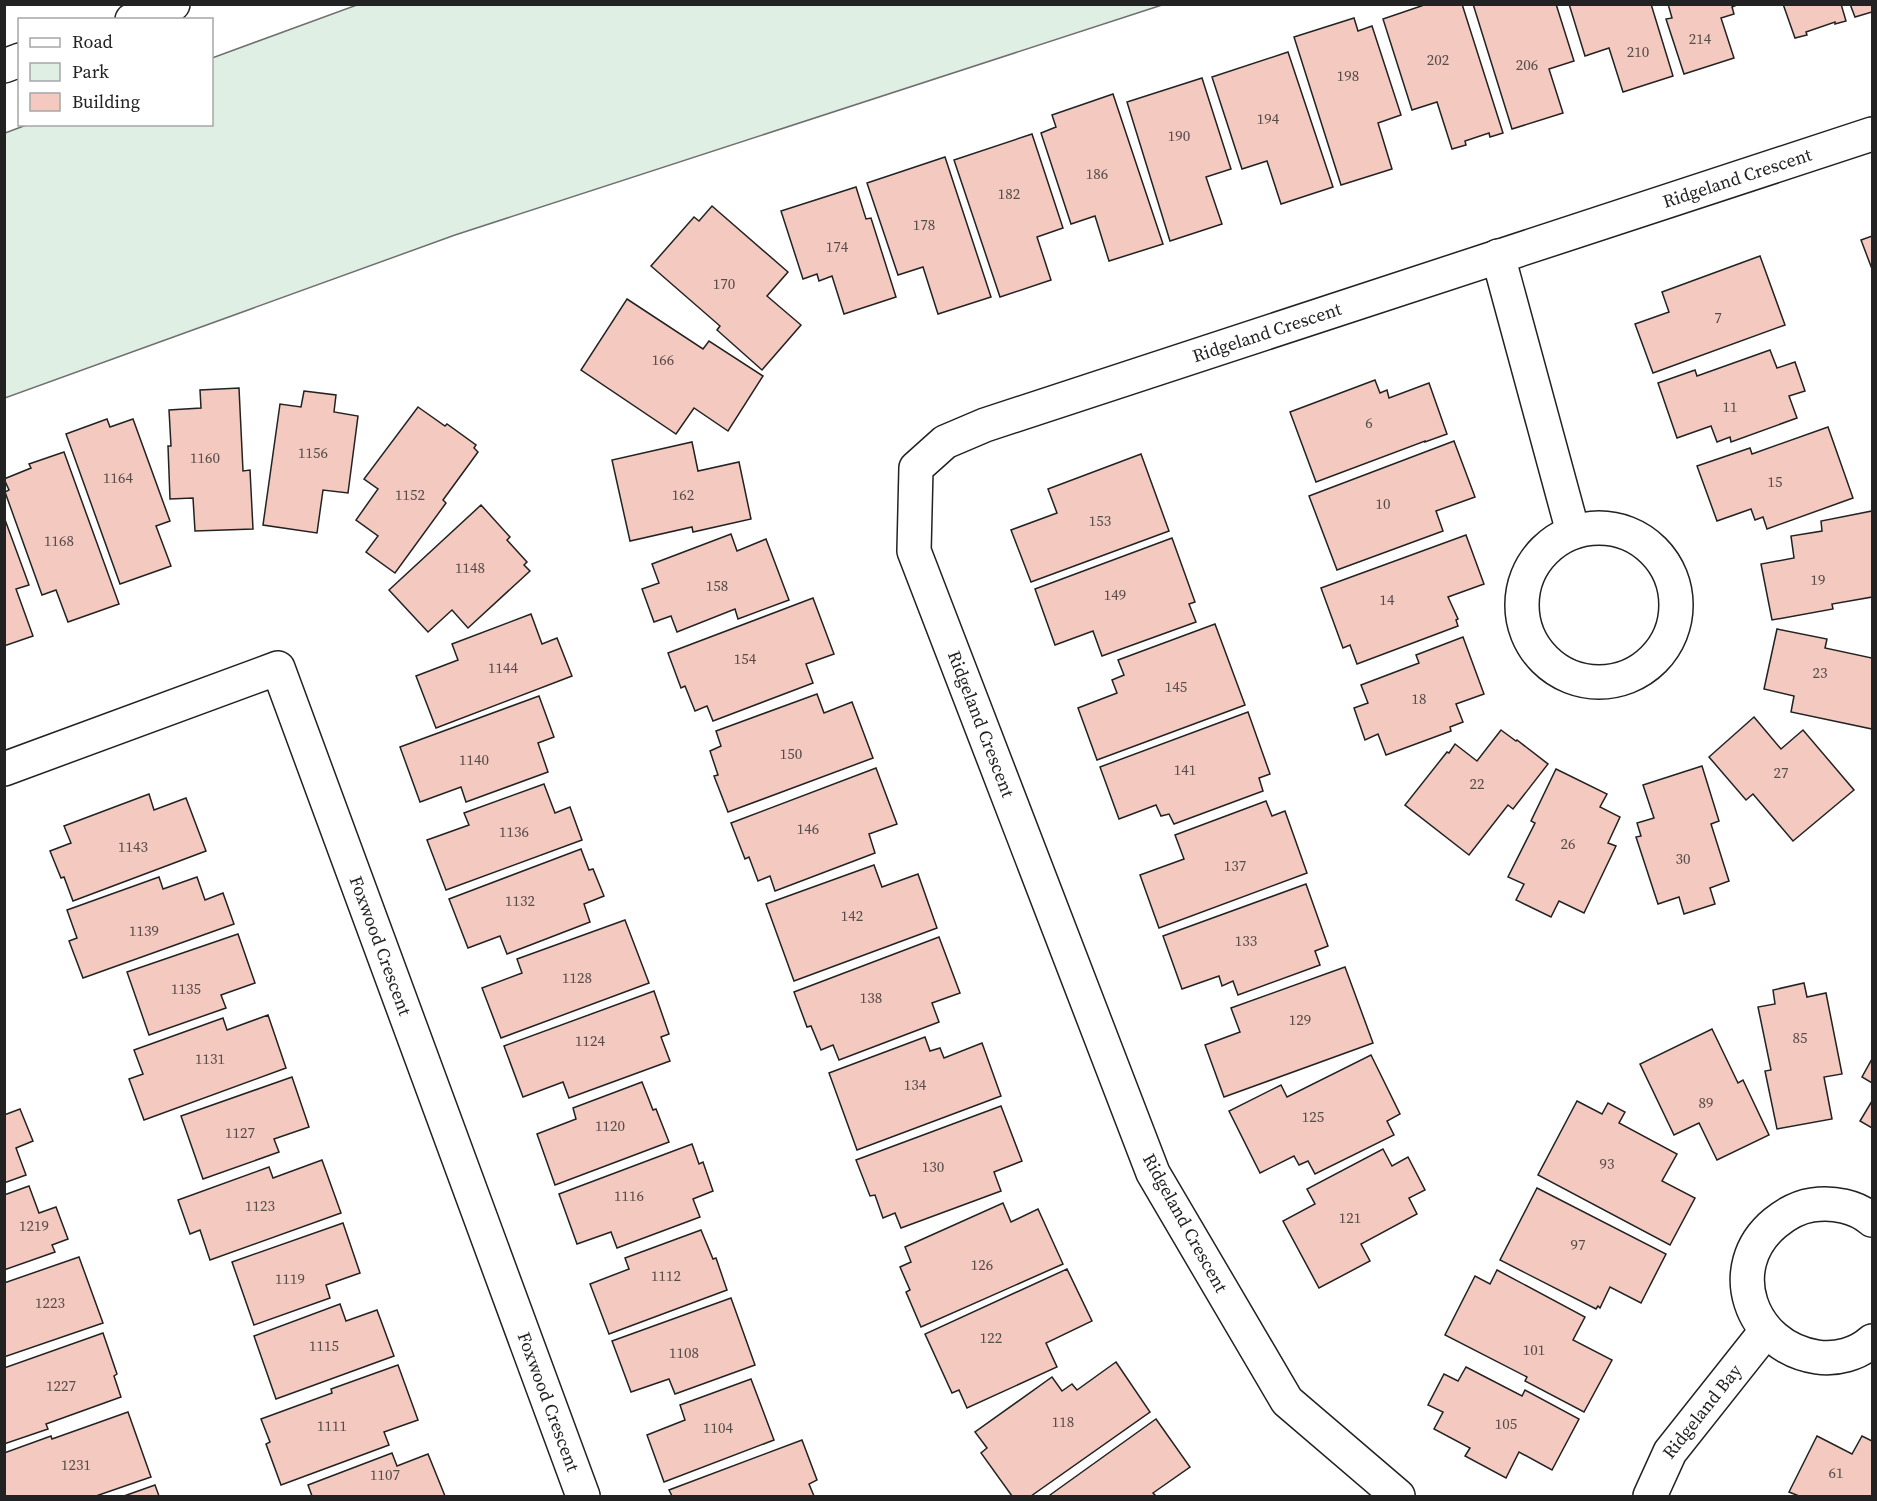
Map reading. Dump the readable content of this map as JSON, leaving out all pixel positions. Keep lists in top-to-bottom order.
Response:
{
  "streets": {
    "street": ["Ridgeland Crescent", "Foxwood Crescent", "Ridgeland Bay"]
  },
  "house_numbers": [
    "214",
    "210",
    "202",
    "206",
    "198",
    "194",
    "190",
    "186",
    "182",
    "178",
    "174",
    "170",
    "7",
    "166",
    "11",
    "6",
    "1156",
    "1160",
    "1164",
    "15",
    "1152",
    "162",
    "10",
    "153",
    "1168",
    "1148",
    "19",
    "158",
    "149",
    "14",
    "154",
    "1144",
    "23",
    "145",
    "18",
    "150",
    "1140",
    "141",
    "27",
    "22",
    "146",
    "1136",
    "26",
    "1143",
    "30",
    "137",
    "1132",
    "142",
    "1139",
    "133",
    "1128",
    "1135",
    "138",
    "129",
    "85",
    "1124",
    "1131",
    "134",
    "89",
    "125",
    "1120",
    "1127",
    "93",
    "130",
    "1116",
    "1123",
    "121",
    "1219",
    "97",
    "126",
    "1112",
    "1119",
    "1223",
    "122",
    "1115",
    "101",
    "1108",
    "1227",
    "118",
    "105",
    "1111",
    "1104",
    "1231",
    "61",
    "1107"
  ],
  "legend": ["Road", "Park", "Building"]
}
